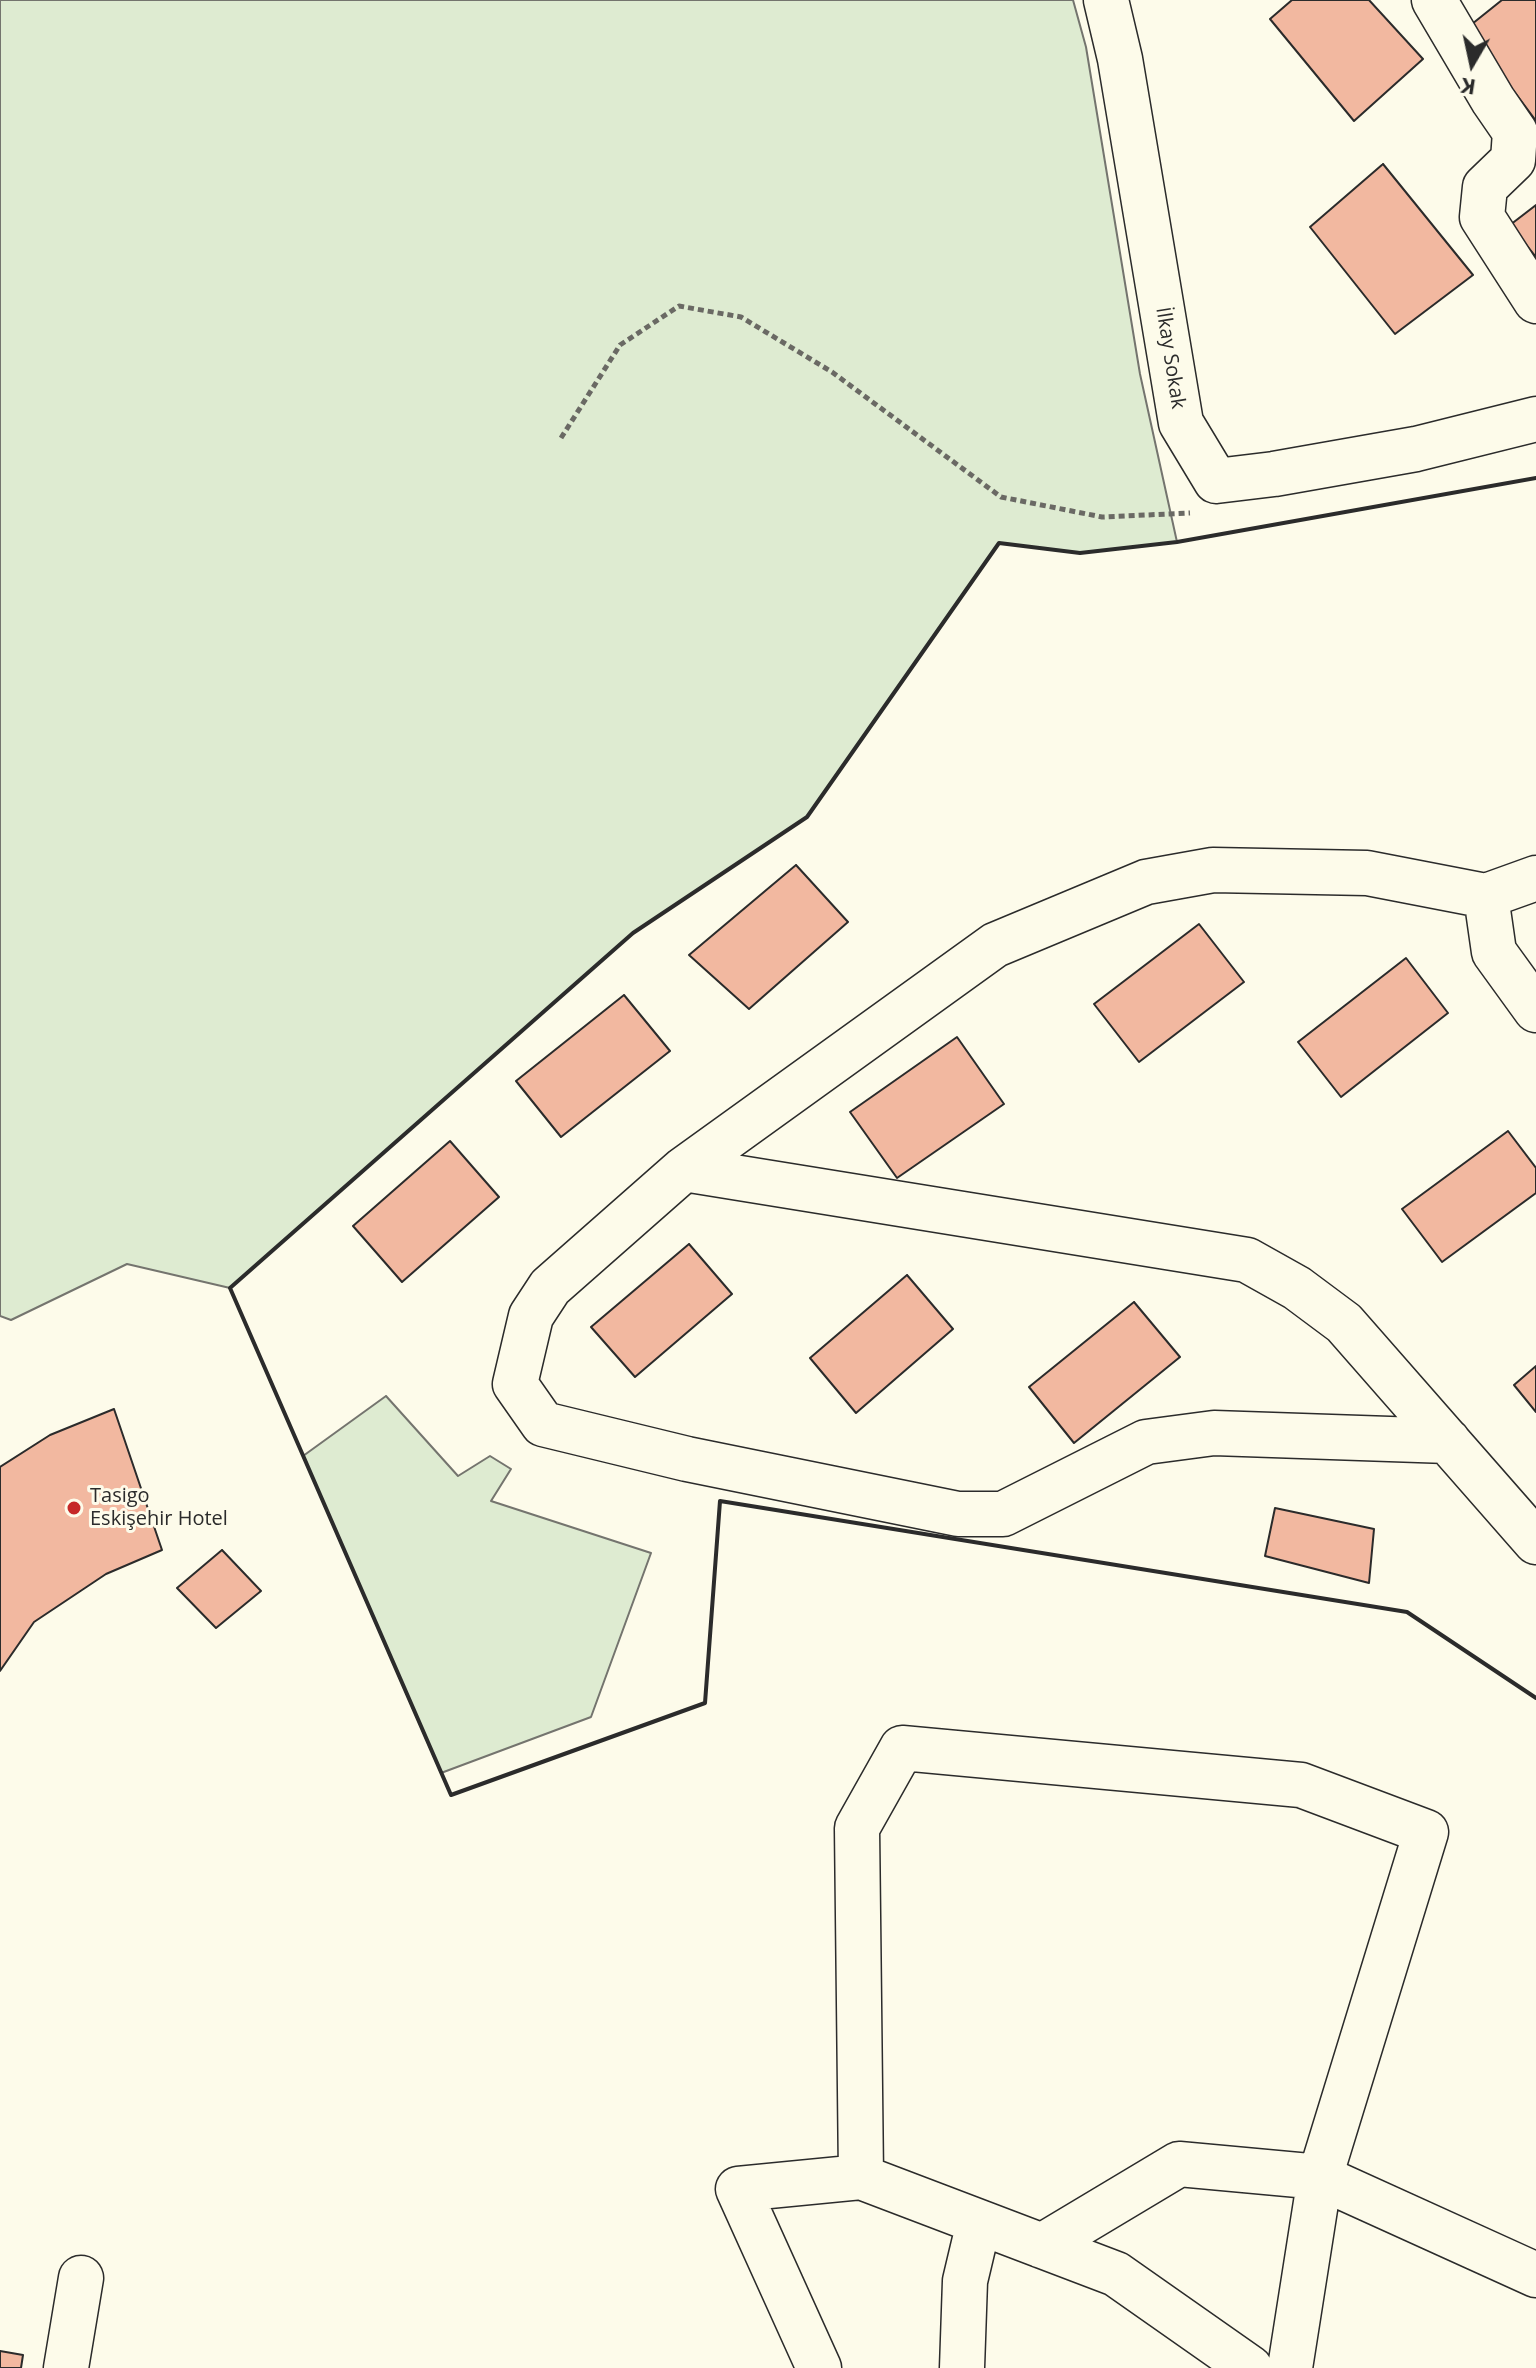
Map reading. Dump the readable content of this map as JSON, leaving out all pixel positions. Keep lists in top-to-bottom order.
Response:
{
  "streets": {
    "street": ["İlkay Sokak"]
  },
  "places": ["Tasigo Eskişehir Hotel"],
  "north": "bottom"
}
